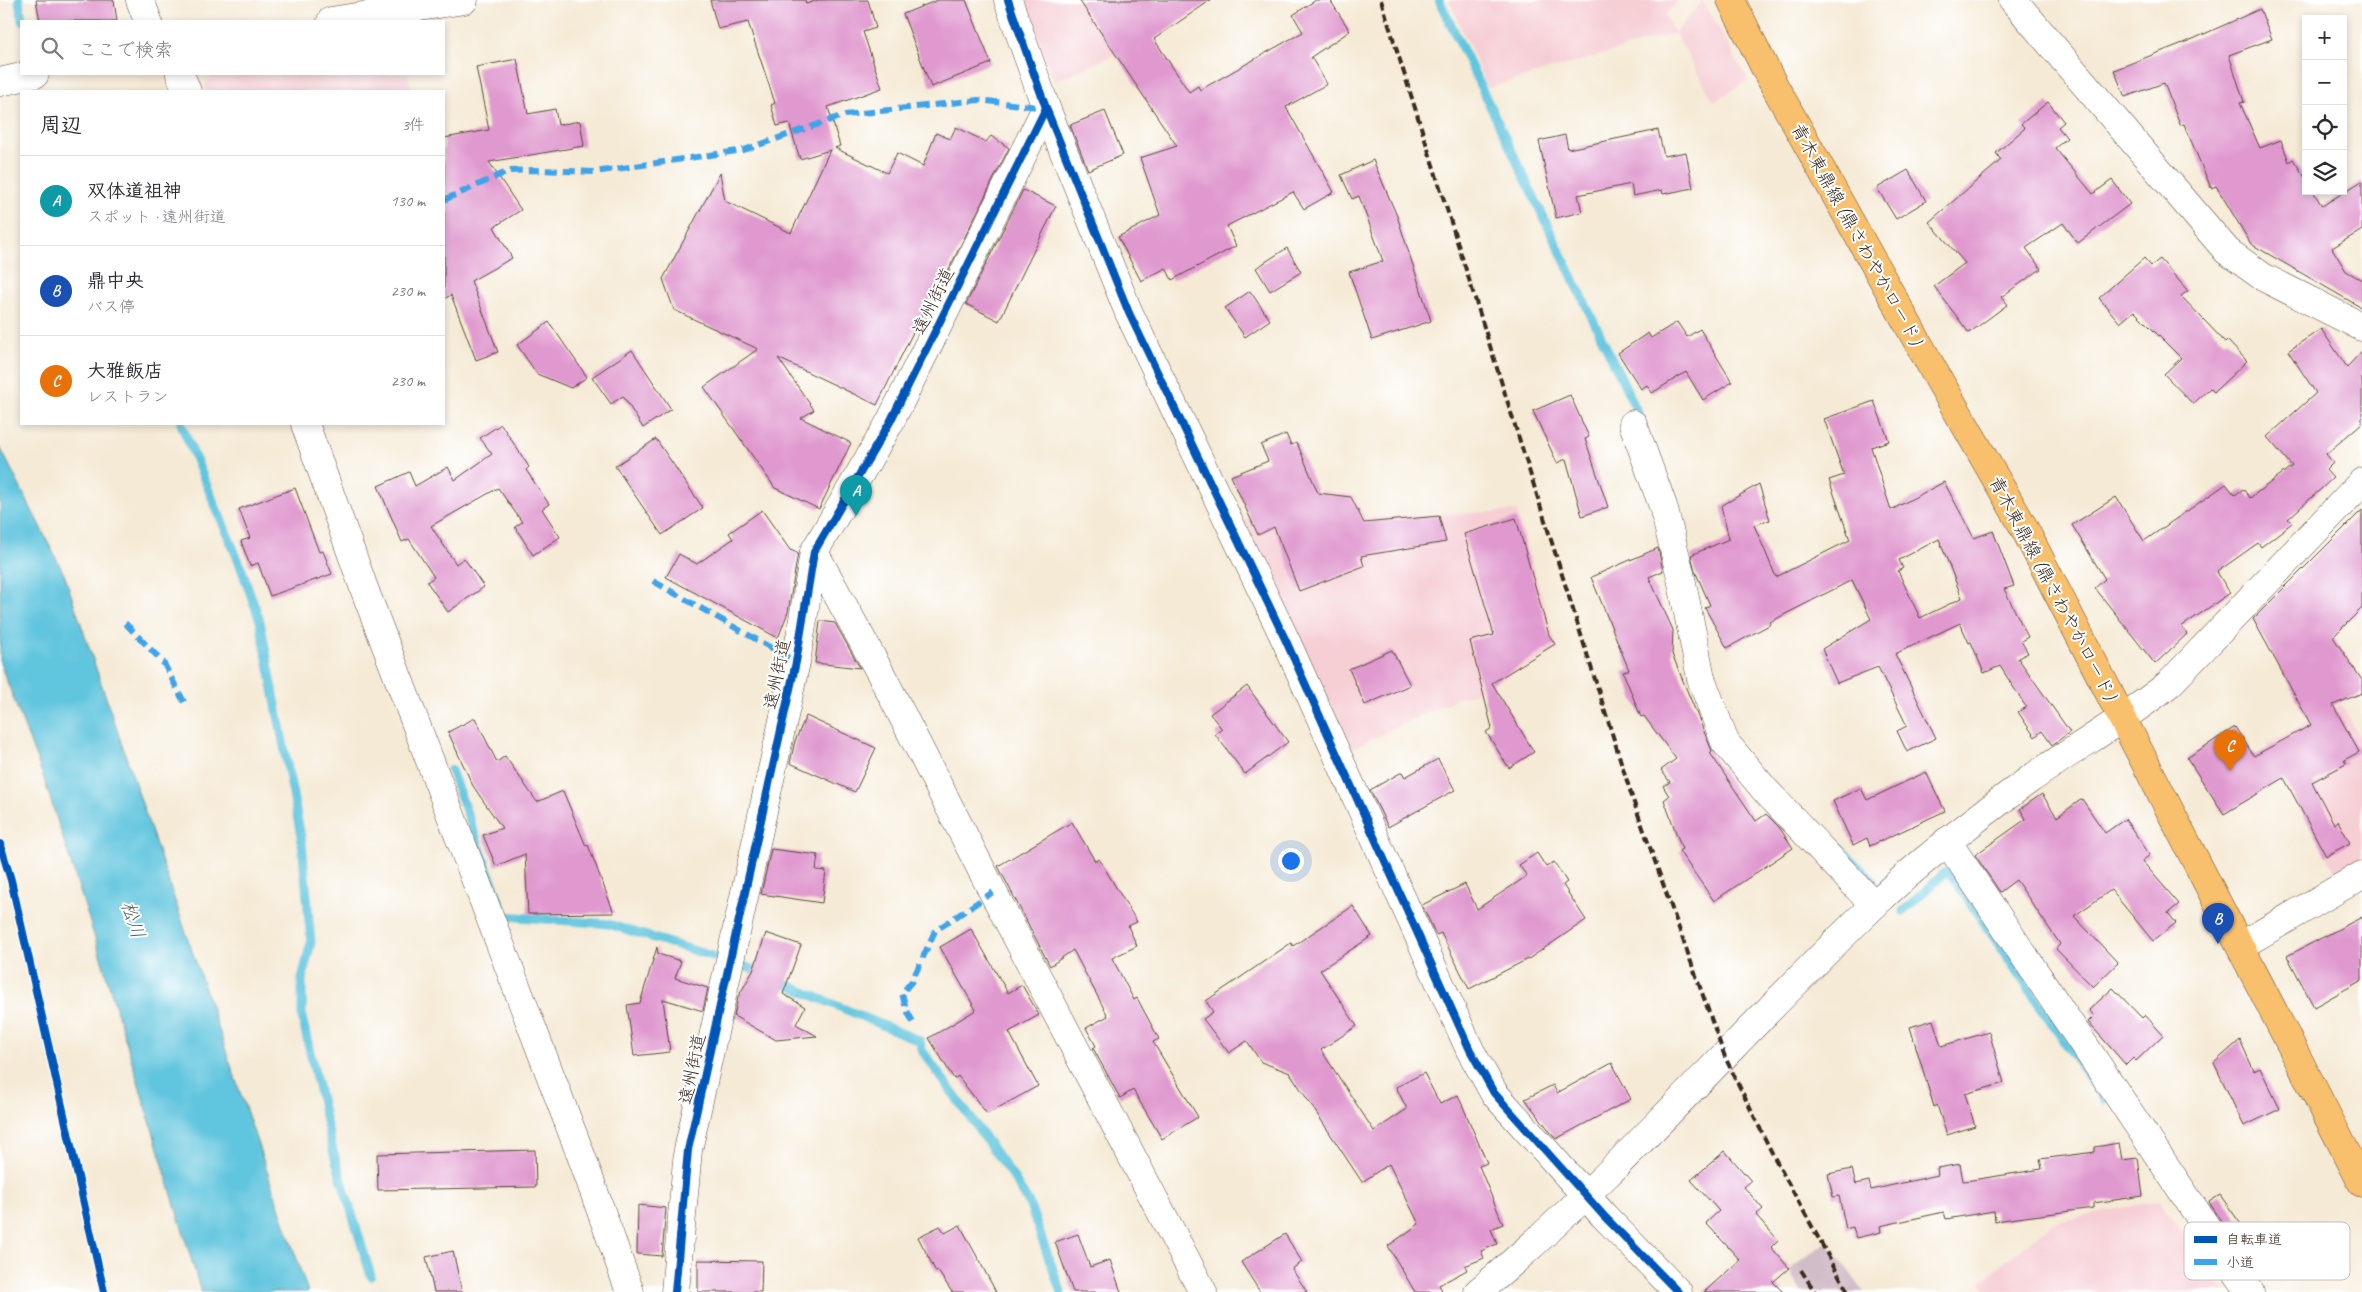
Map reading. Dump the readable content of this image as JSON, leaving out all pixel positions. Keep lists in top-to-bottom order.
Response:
{
  "streets": {
    "main road": ["青木東鼎線 (鼎さわやかロード)"],
    "street": ["遠州街道"]
  },
  "water": ["松川"],
  "legend": ["自転車道", "小道"],
  "page": {
    "map_buttons": ["+", "−"],
    "search": "ここで検索",
    "heading": ["周辺", "3件"],
    "list": [
      {
        "mark": "A",
        "name": "双体道祖神",
        "note": "スポット · 遠州街道",
        "value": "130 m"
      },
      {
        "mark": "B",
        "name": "鼎中央",
        "note": "バス停",
        "value": "230 m"
      },
      {
        "mark": "C",
        "name": "大雅飯店",
        "note": "レストラン",
        "value": "230 m"
      }
    ],
    "pins": ["A", "C", "B"]
  }
}
